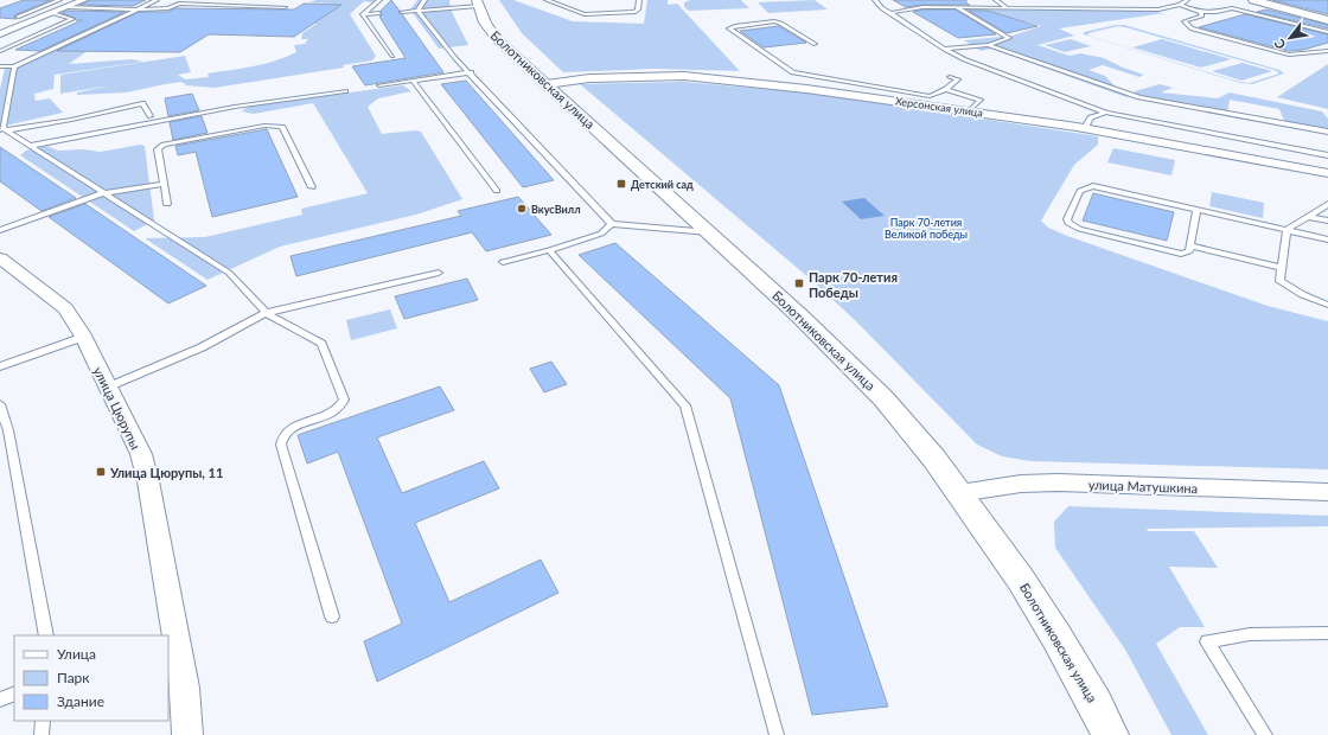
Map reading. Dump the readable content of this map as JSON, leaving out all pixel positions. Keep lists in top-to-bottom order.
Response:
{
  "streets": {
    "street": [
      "Болотниковская улица",
      "Херсонская улица",
      "улица Цюрупы",
      "улица Матушкина"
    ]
  },
  "crossings": [
    ["Болотниковская улица", "Херсонская улица"],
    ["Болотниковская улица", "улица Матушкина"]
  ],
  "parks": ["Парк 70-летия Великой победы"],
  "places": {
    "transit": ["Детский сад", "Парк 70-летия Победы", "Улица Цюрупы, 11"],
    "other": ["ВкусВилл"]
  },
  "legend": ["Улица", "Парк", "Здание"],
  "north": "bottom left"
}
